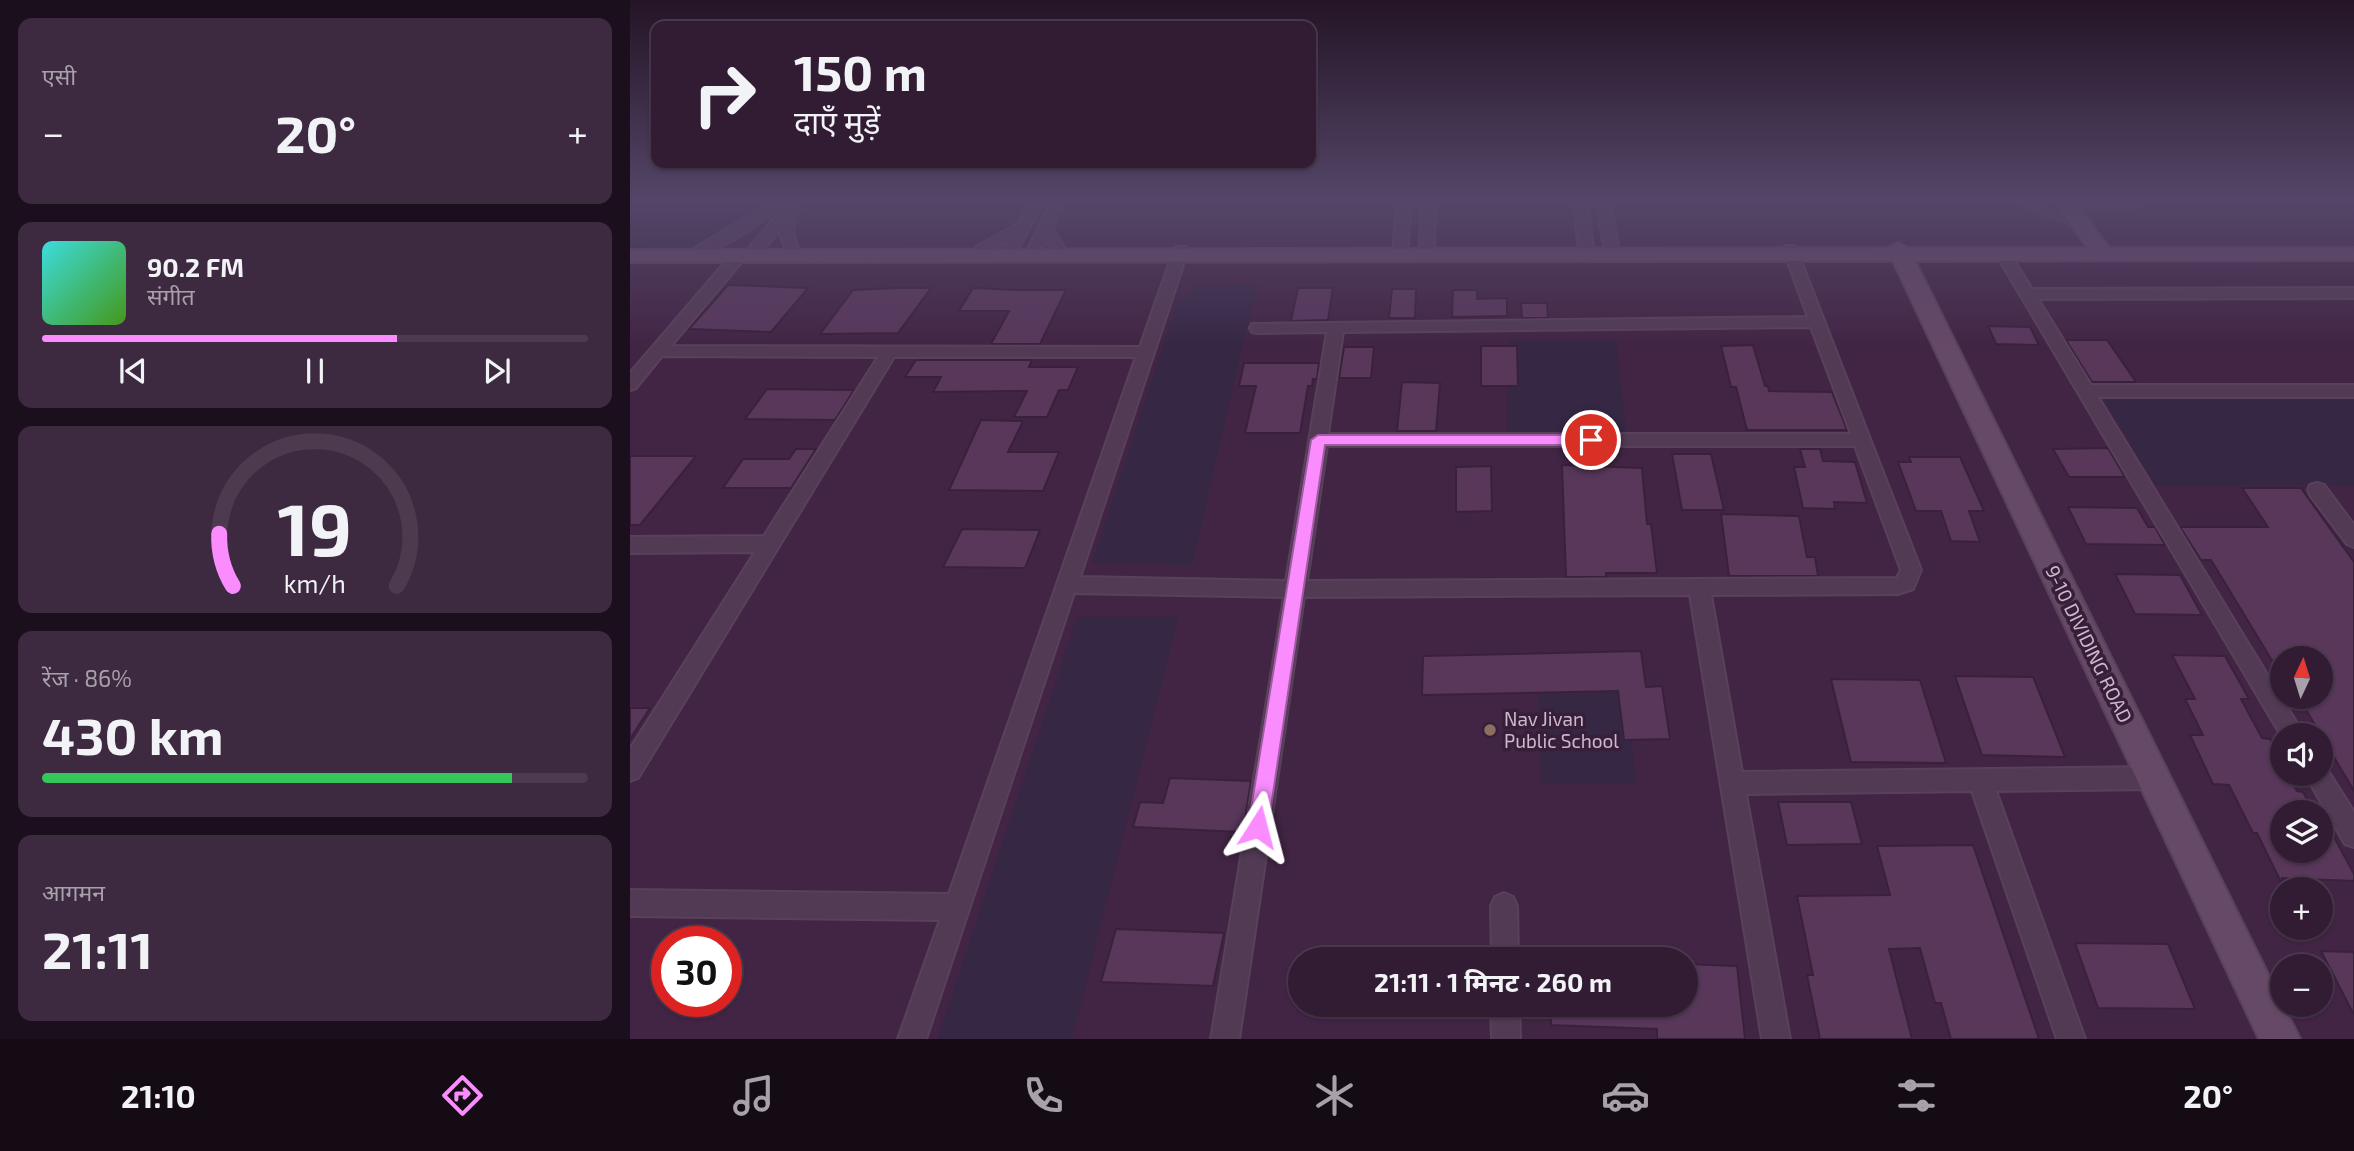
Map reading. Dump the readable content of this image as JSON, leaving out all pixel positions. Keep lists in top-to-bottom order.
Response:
{
  "streets": {
    "street": ["9-10 DIVIDING ROAD"]
  },
  "places": ["Nav Jivan Public School"],
  "north": "top",
  "page": {
    "tile": [
      "एसी",
      ["रेंज · 86%", "430 km"],
      ["आगमन", "21:11"]
    ],
    "turn": ["150 m", "दाएँ मुड़ें"],
    "heat": ["−", "20°", "+"],
    "song": ["90.2 FM", "संगीत"],
    "map_buttons": ["+", "−"],
    "limit": "30",
    "trip": "21:11 · 1 मिनट · 260 m",
    "tabs": ["21:10", "20°"],
    "gauge": ["19", "km/h"]
  }
}
